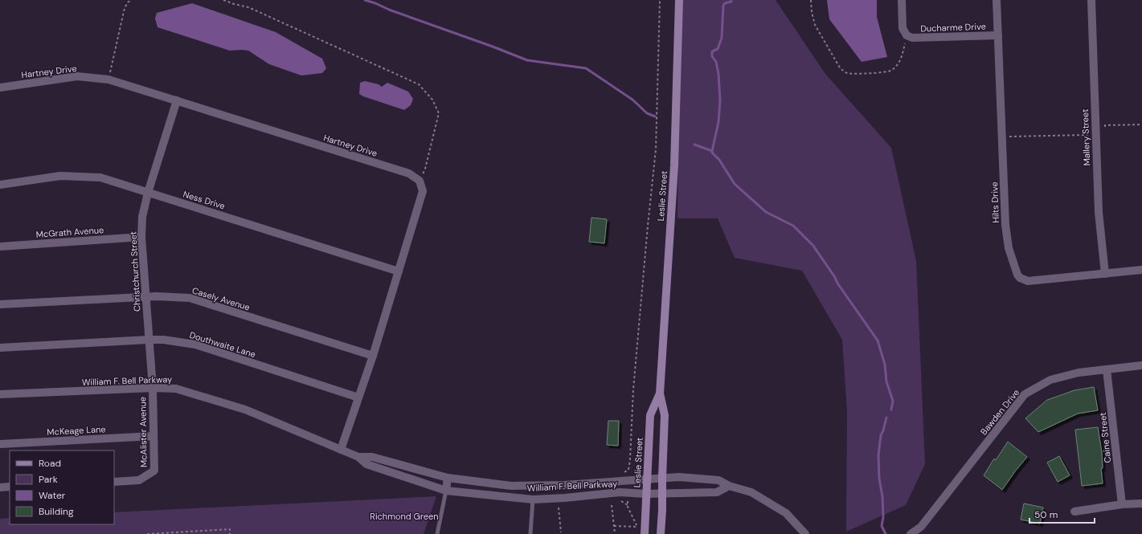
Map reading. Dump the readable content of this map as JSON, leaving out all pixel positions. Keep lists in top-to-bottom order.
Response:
{
  "streets": {
    "main road": ["Leslie Street"],
    "street": [
      "Ducharme Drive",
      "Hartney Drive",
      "Mallery Street",
      "Ness Drive",
      "Hilts Drive",
      "McGrath Avenue",
      "Christchurch Street",
      "Casely Avenue",
      "Douthwaite Lane",
      "William F. Bell Parkway",
      "Bawden Drive",
      "McKeage Lane",
      "McAlister Avenue",
      "Caine Street"
    ]
  },
  "crossings": [
    ["Ducharme Drive", "Hilts Drive"],
    ["Hartney Drive", "Christchurch Street"],
    ["Mallery Street", "Hilts Drive"],
    ["Leslie Street", "William F. Bell Parkway"],
    ["Ness Drive", "Christchurch Street"],
    ["McGrath Avenue", "Christchurch Street"],
    ["Christchurch Street", "Casely Avenue"],
    ["Christchurch Street", "Douthwaite Lane"],
    ["Christchurch Street", "William F. Bell Parkway"],
    ["Christchurch Street", "McAlister Avenue"],
    ["William F. Bell Parkway", "McAlister Avenue"],
    ["Bawden Drive", "Caine Street"],
    ["McKeage Lane", "McAlister Avenue"]
  ],
  "parks": ["Richmond Green"],
  "legend": [
    "Road",
    "Park",
    "Water",
    "Building"
  ],
  "scale_bar": "50 m"
}
